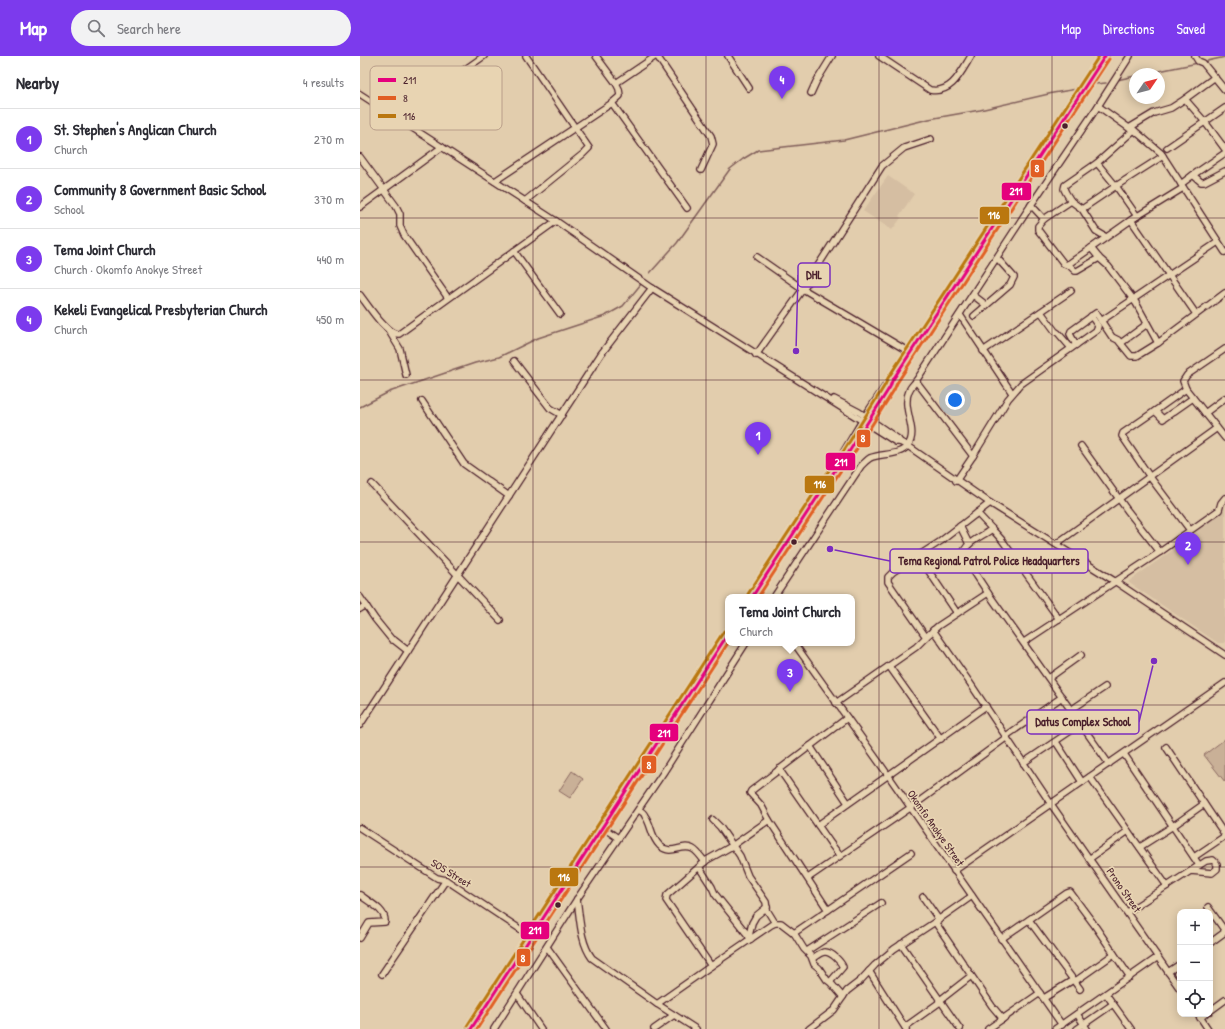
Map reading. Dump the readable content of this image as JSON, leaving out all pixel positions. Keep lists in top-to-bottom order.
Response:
{
  "streets": {
    "street": ["Okomfo Anokye Street", "SOS Street", "Prono Street"]
  },
  "places": ["DHL", "Tema Regional Patrol Police Headquarters", "Datus Complex School"],
  "lines": ["transit line 211", "transit line 116", "transit line 8"],
  "legend": ["211", "8", "116"],
  "north": "top right",
  "page": {
    "header": "Map",
    "search": "Search here",
    "nav": ["Map", "Directions", "Saved"],
    "heading": ["Nearby", "4 results"],
    "pins": [
      "4",
      "1",
      "2",
      "3"
    ],
    "list": [
      {
        "mark": "1",
        "name": "St. Stephen's Anglican Church",
        "note": "Church",
        "value": "270 m"
      },
      {
        "mark": "2",
        "name": "Community 8 Government Basic School",
        "note": "School",
        "value": "370 m"
      },
      {
        "mark": "3",
        "name": "Tema Joint Church",
        "note": "Church · Okomfo Anokye Street",
        "value": "440 m"
      },
      {
        "mark": "4",
        "name": "Kekeli Evangelical Presbyterian Church",
        "note": "Church",
        "value": "450 m"
      }
    ],
    "popup": ["Tema Joint Church", "Church"],
    "map_buttons": ["+", "−"]
  }
}
